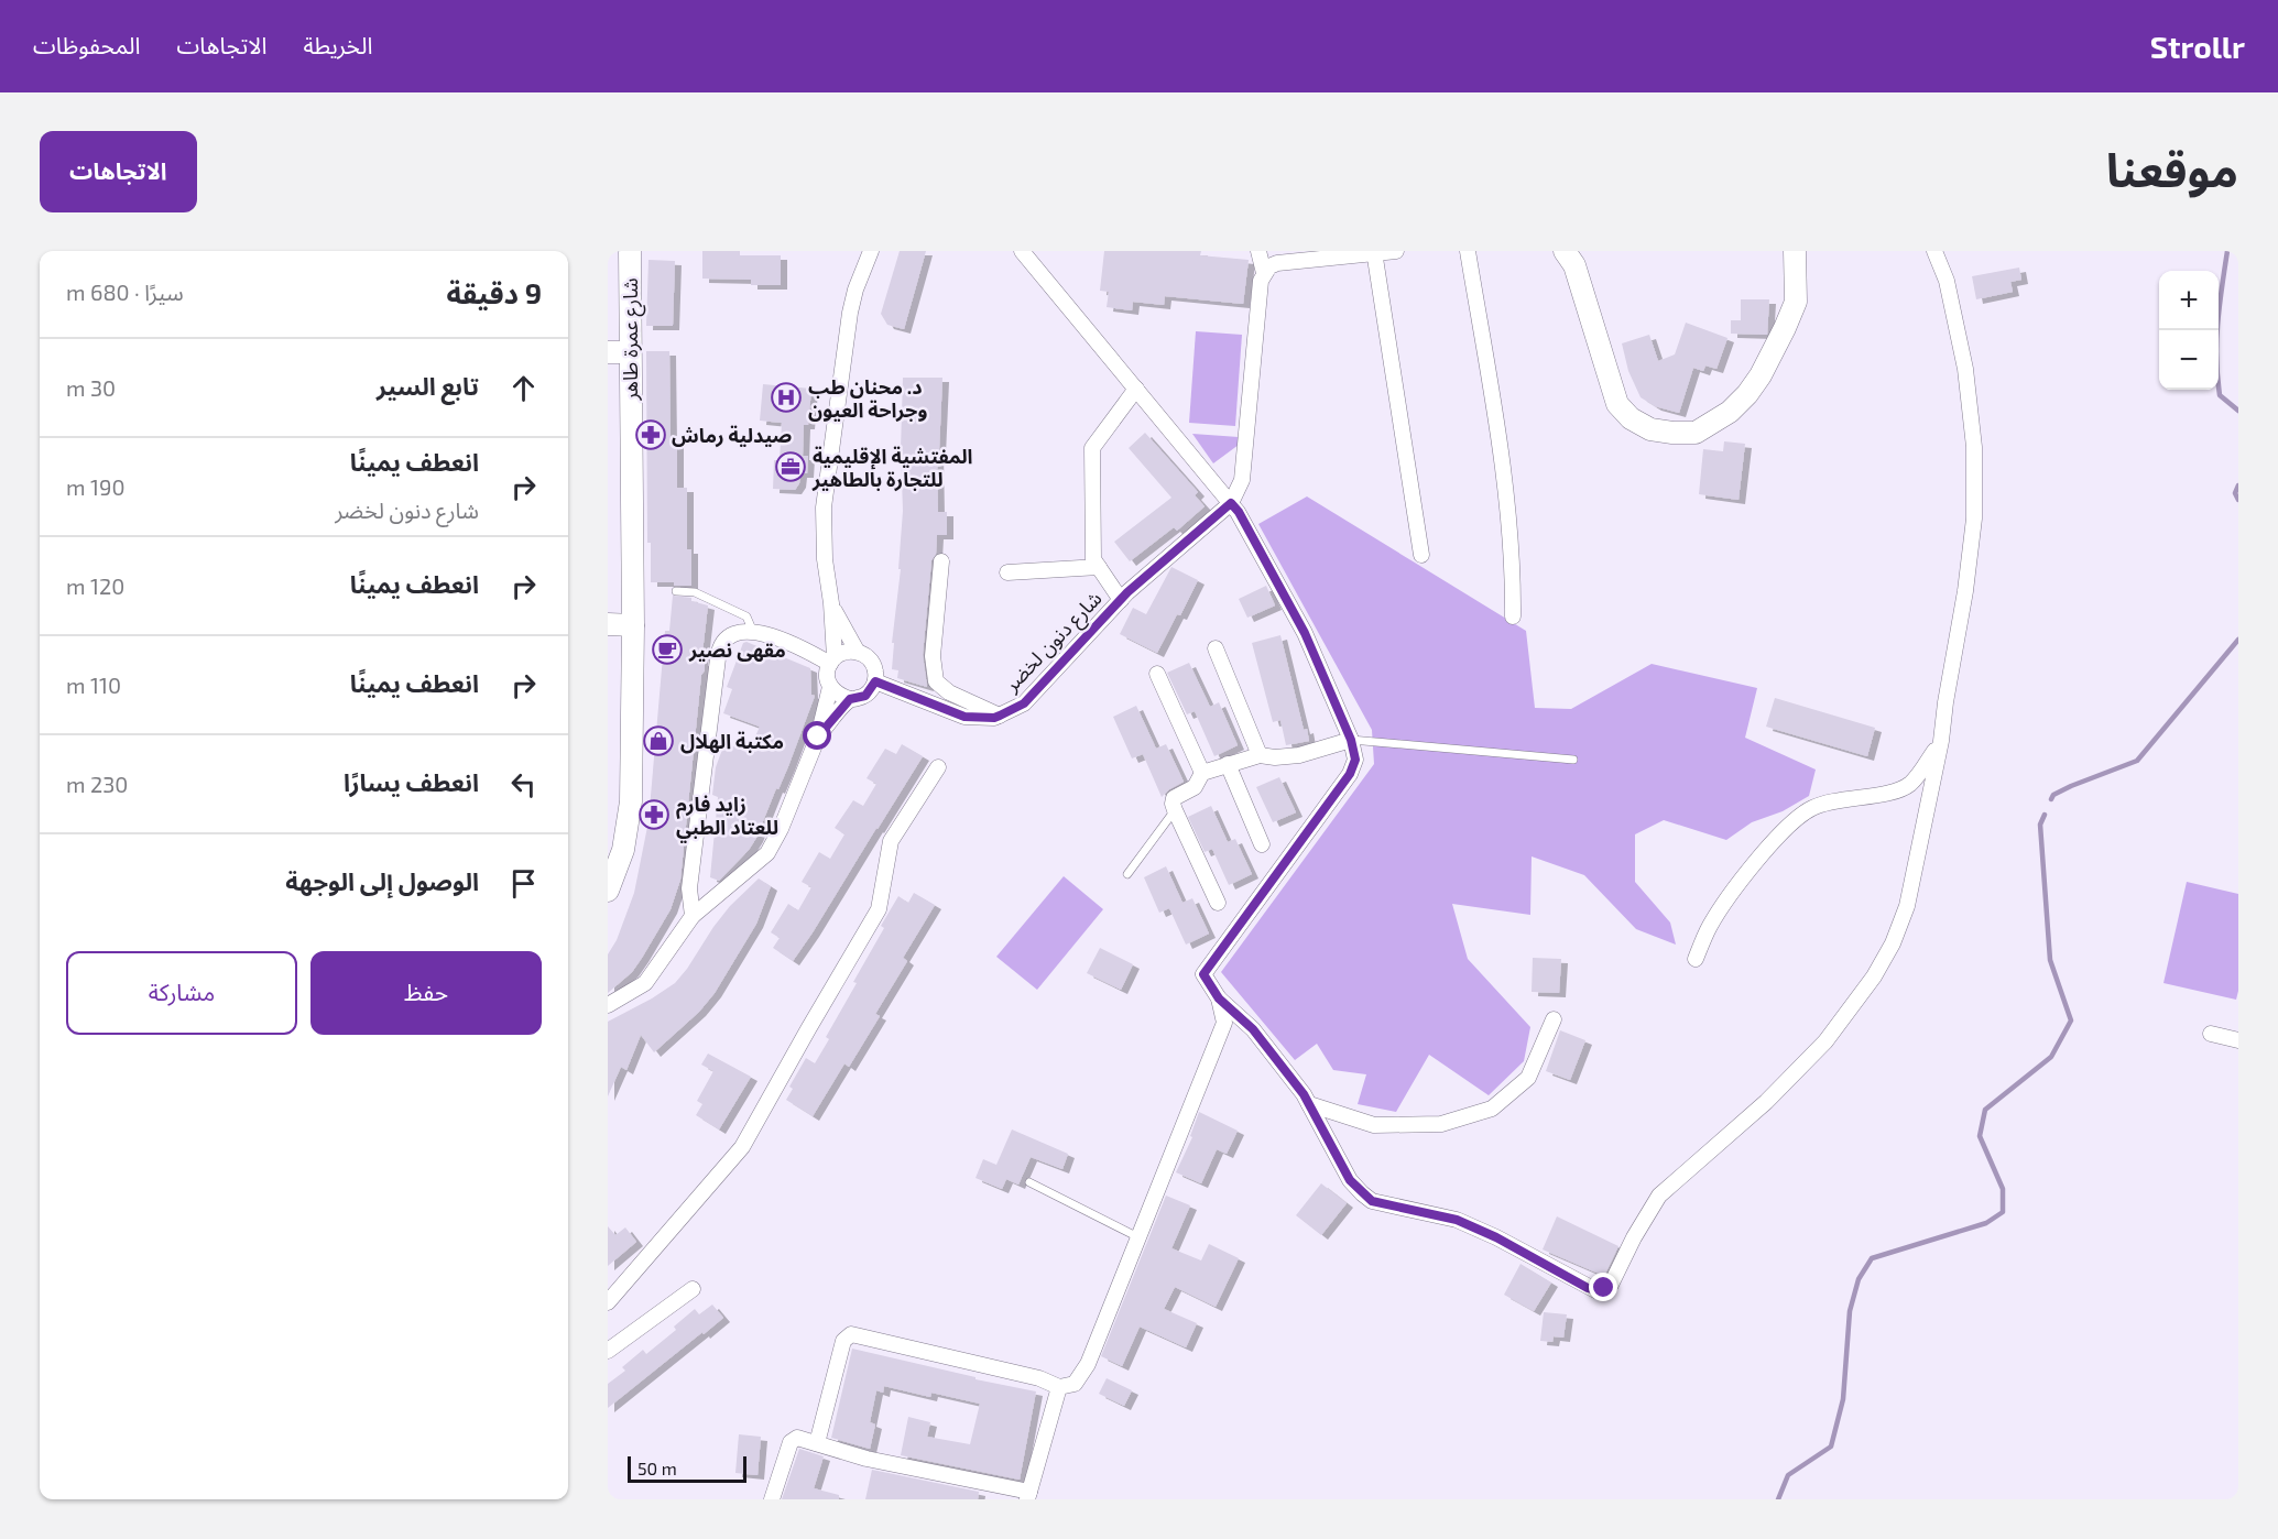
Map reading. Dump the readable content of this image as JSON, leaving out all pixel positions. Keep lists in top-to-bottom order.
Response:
{
  "streets": {
    "main road": ["شارع عمرة طاهر"],
    "street": ["شارع دنون لخضر"]
  },
  "places": {
    "hospital": ["د. محنان طب وجراحة العيون"],
    "pharmacy": ["صيدلية رماش", "زايد فارم للعتاد الطبي"],
    "office": ["المفتشية الإقليمية للتجارة بالطاهير"],
    "cafe": ["مقهى نصير"],
    "shop": ["مكتبة الهلال"]
  },
  "scale_bar": "50 m",
  "page": {
    "header": "Strollr",
    "nav": ["الخريطة", "الاتجاهات", "المحفوظات"],
    "title": "موقعنا",
    "buttons": [
      "الاتجاهات",
      ["حفظ", "مشاركة"]
    ],
    "heading": ["9 دقيقة", "سيرًا · 680 m"],
    "map_buttons": ["+", "−"],
    "list": [
      ["تابع السير", "30 m"],
      ["انعطف يمينًا", "شارع دنون لخضر", "190 m"],
      ["انعطف يمينًا", "120 m"],
      ["انعطف يمينًا", "110 m"],
      ["انعطف يسارًا", "230 m"],
      "الوصول إلى الوجهة"
    ],
    "scale": "50 m"
  }
}
